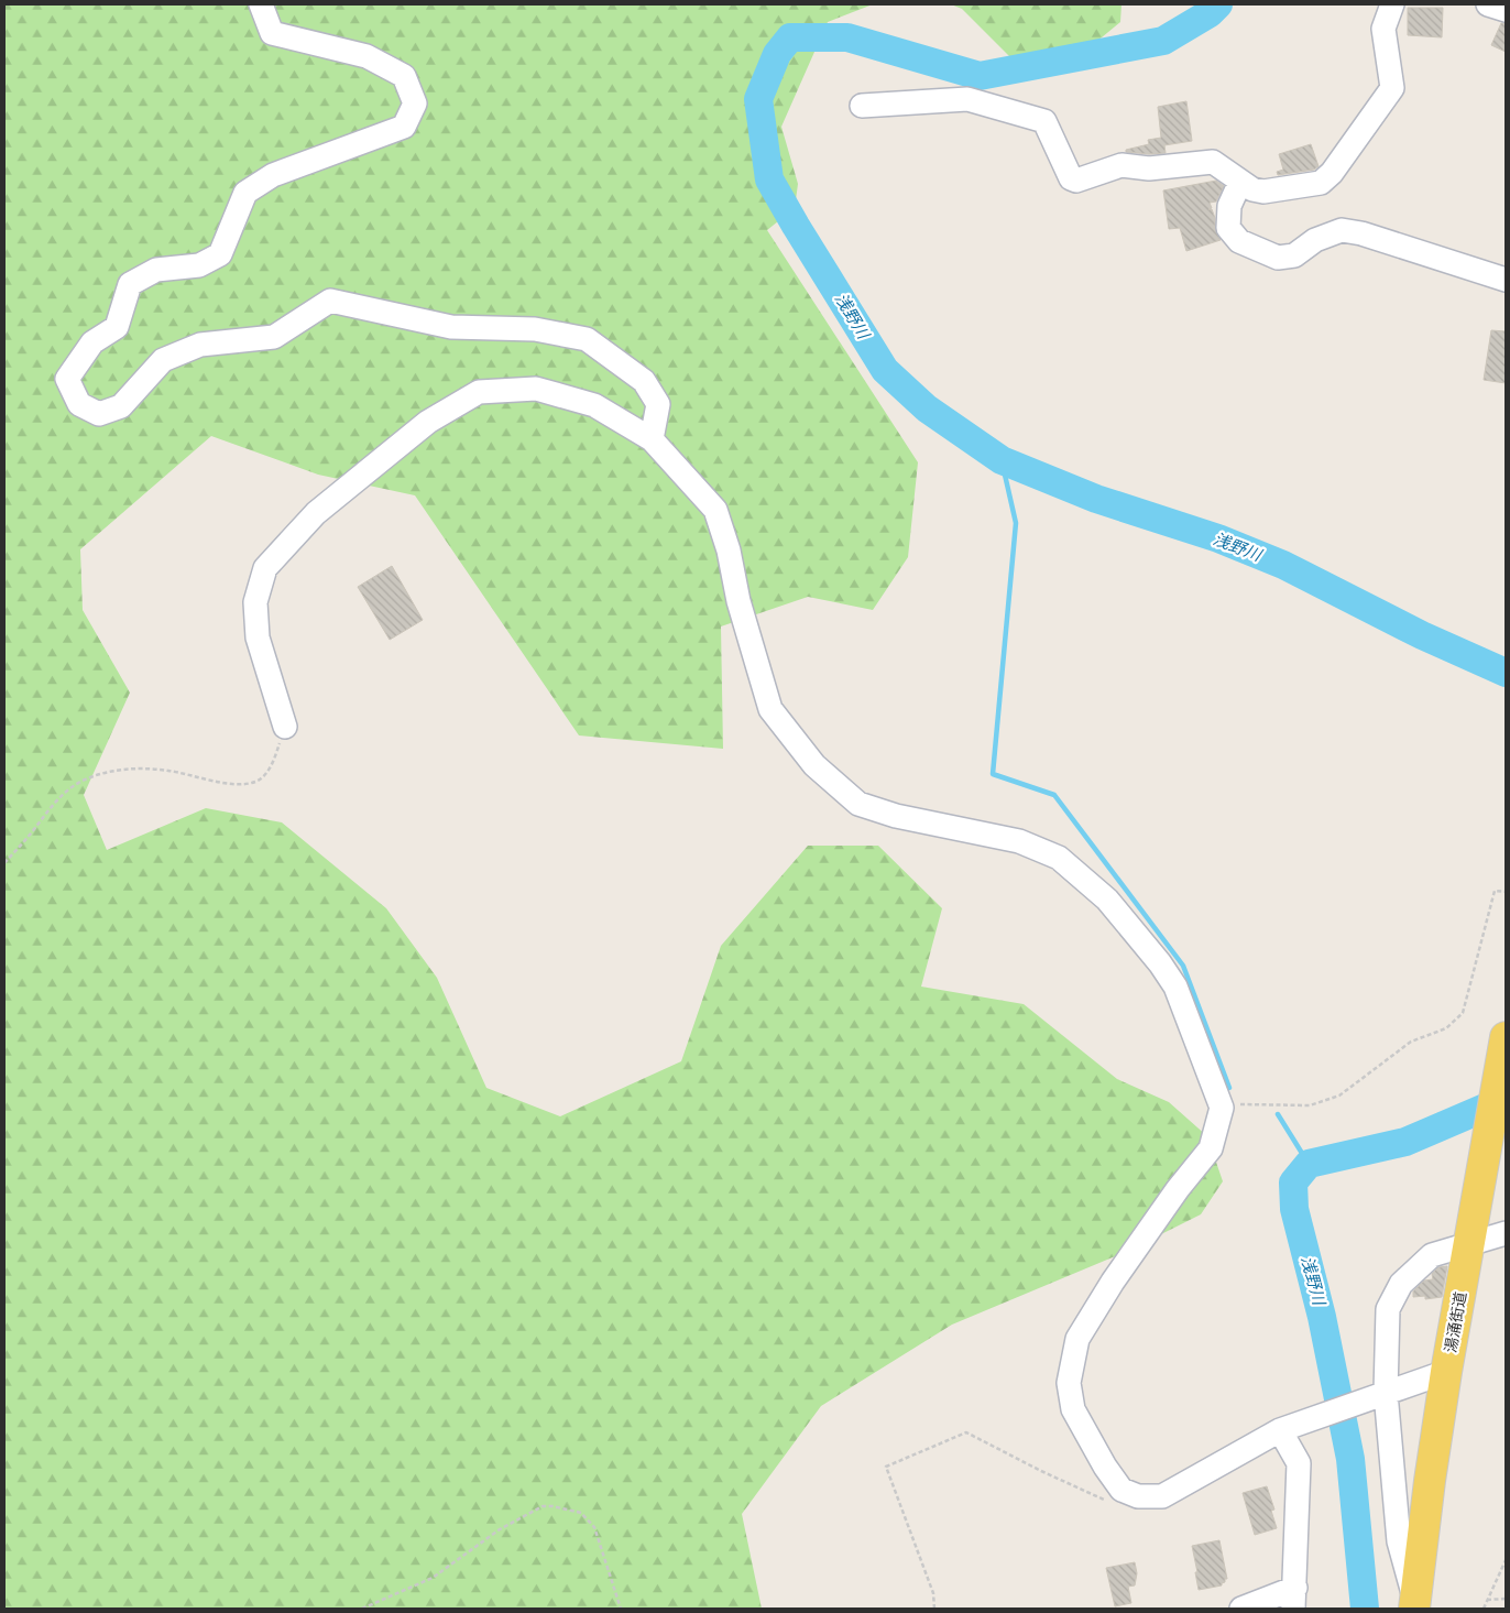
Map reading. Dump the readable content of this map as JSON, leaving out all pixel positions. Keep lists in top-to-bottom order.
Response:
{
  "streets": {
    "main road": ["湯涌街道"]
  },
  "water": ["浅野川"]
}
